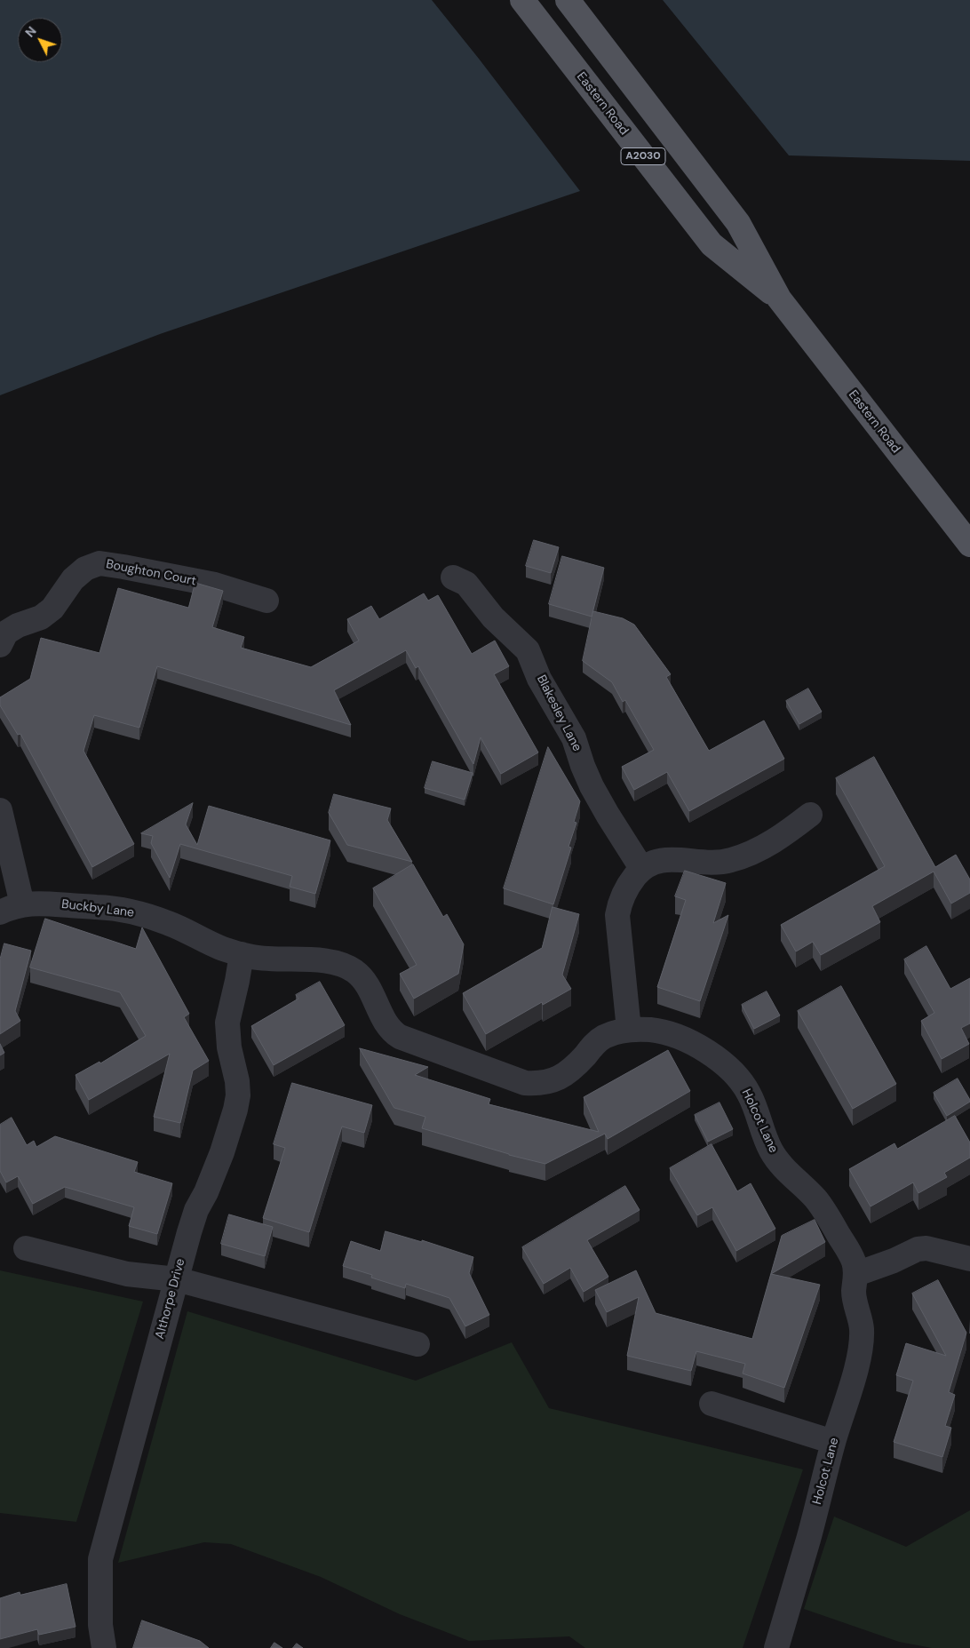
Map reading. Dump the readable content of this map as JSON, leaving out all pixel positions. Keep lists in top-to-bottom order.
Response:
{
  "streets": {
    "main road": ["Eastern Road", "A2030"],
    "street": [
      "Boughton Court",
      "Blakesley Lane",
      "Buckby Lane",
      "Holcot Lane",
      "Althorpe Drive"
    ]
  },
  "crossings": [
    ["Buckby Lane", "Holcot Lane"],
    ["Buckby Lane", "Althorpe Drive"]
  ],
  "north": "top left"
}
